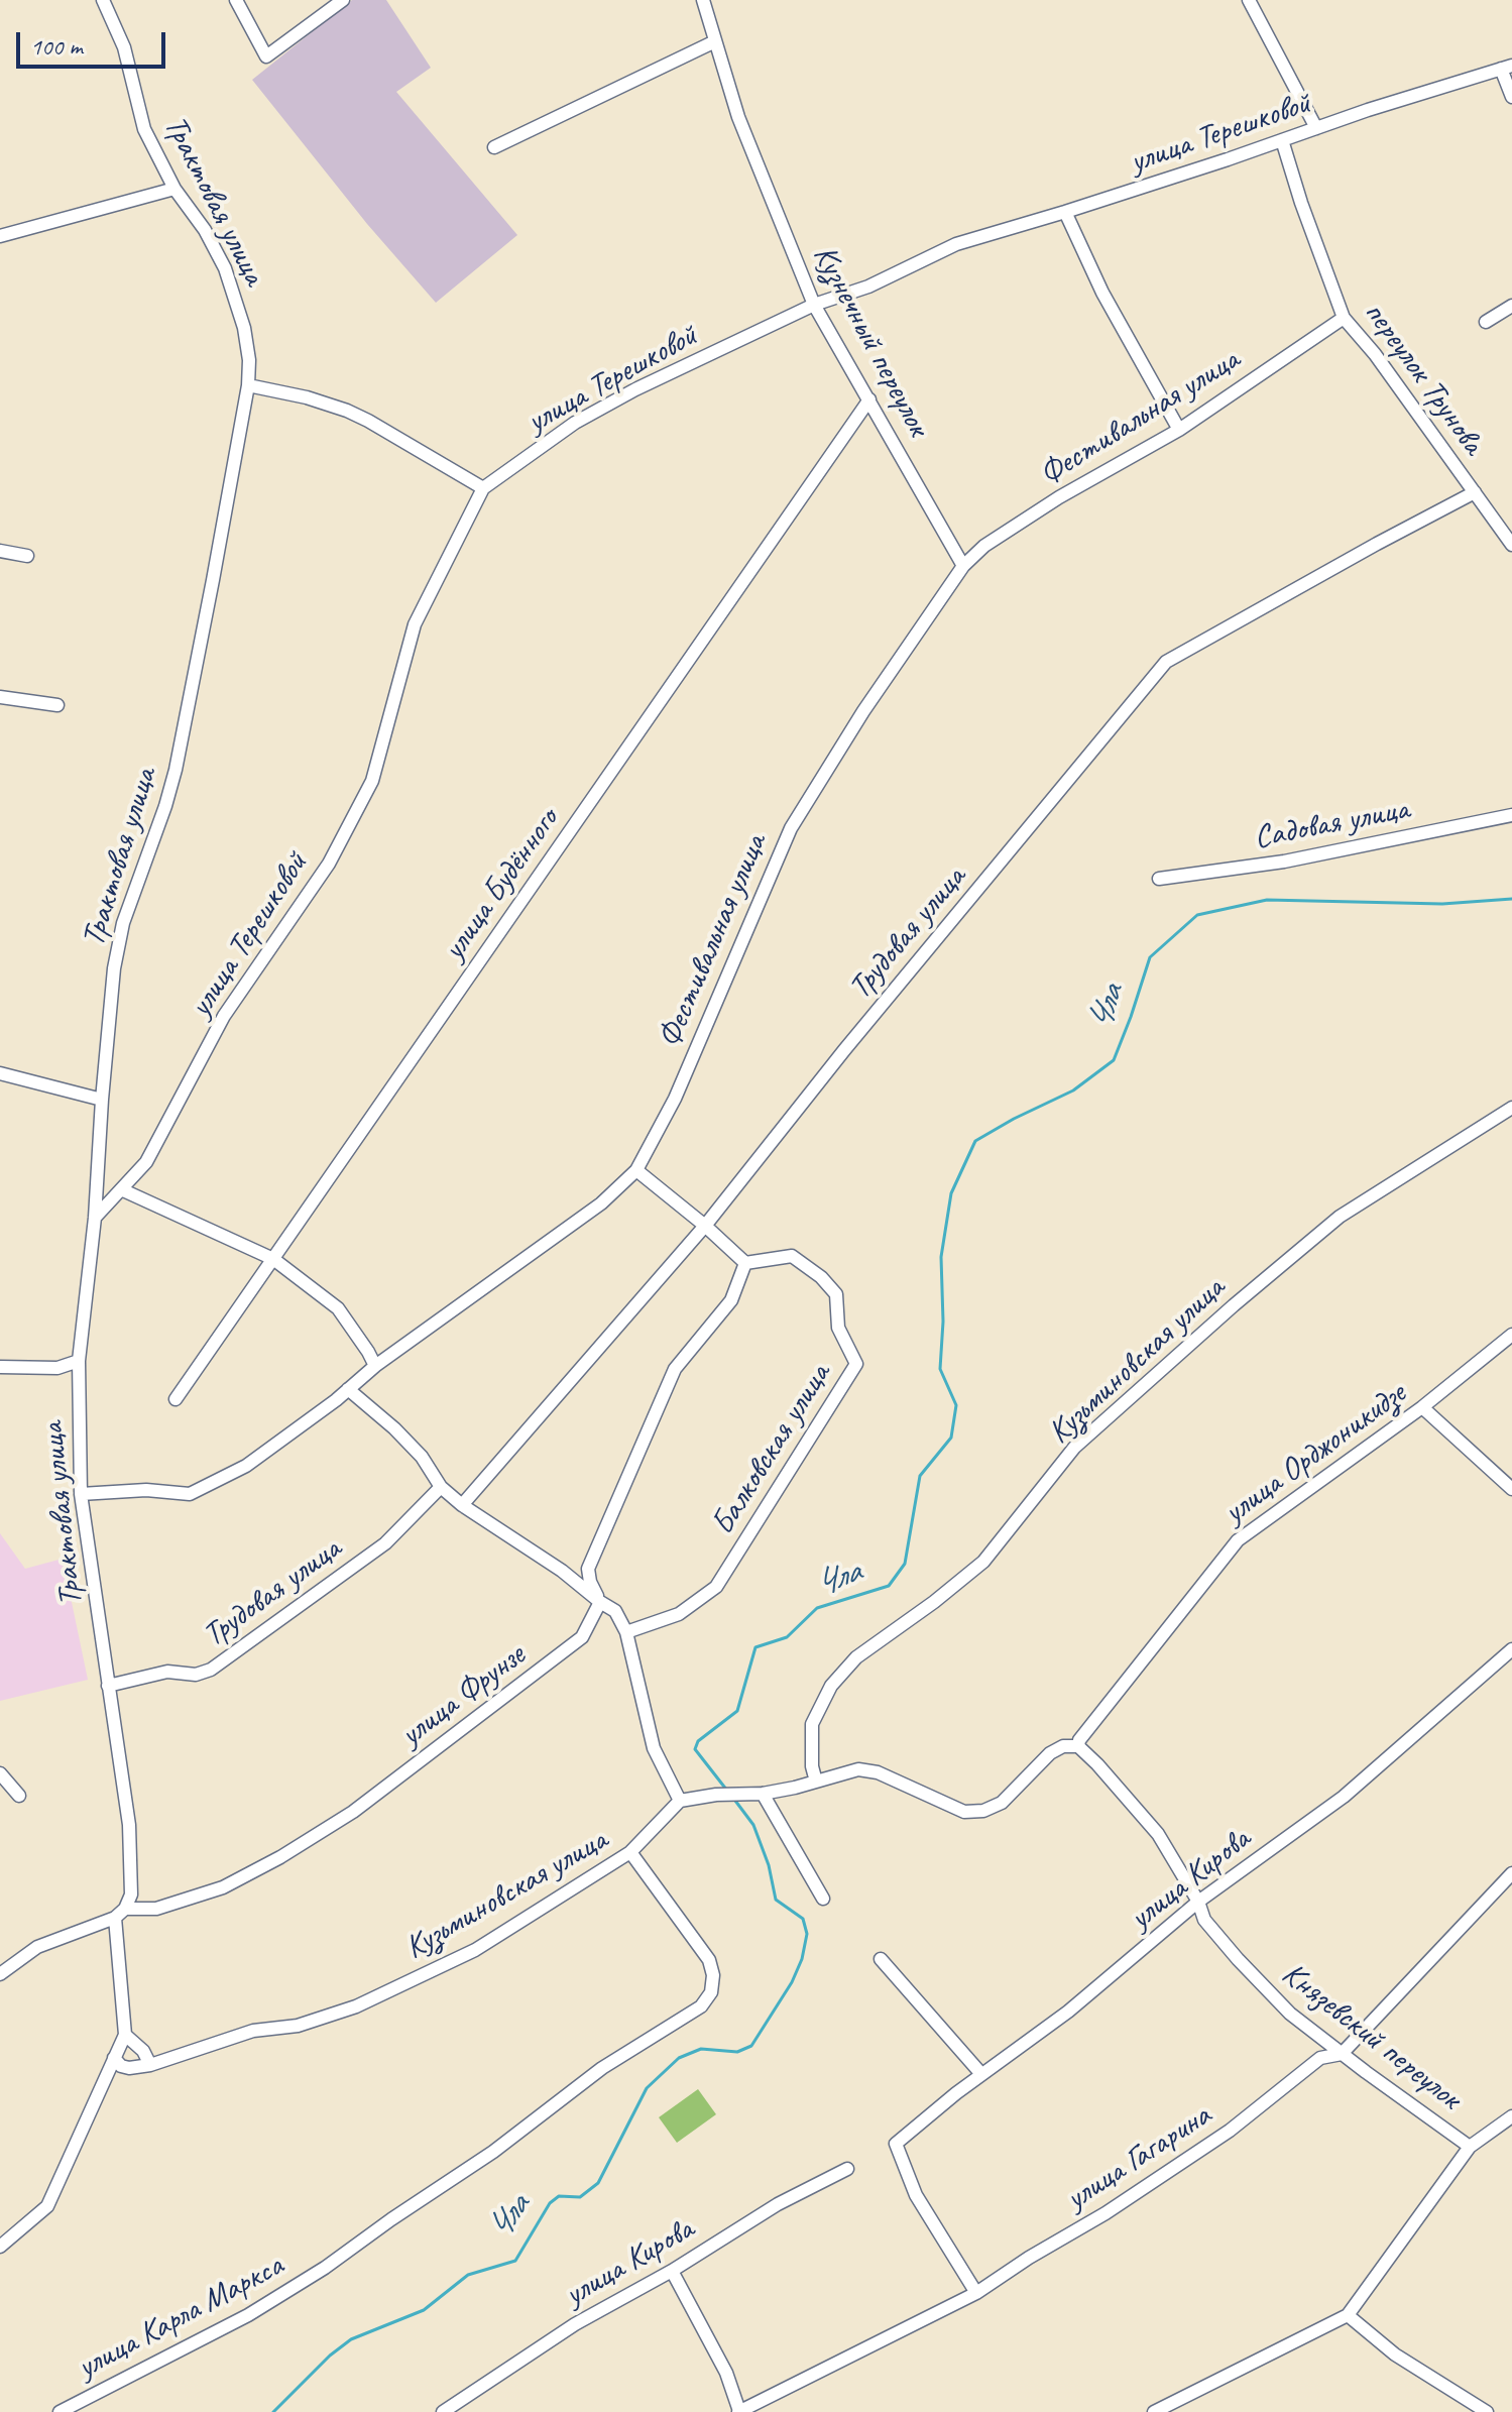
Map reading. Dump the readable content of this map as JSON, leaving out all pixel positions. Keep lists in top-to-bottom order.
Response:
{
  "streets": {
    "street": [
      "улица Терешковой",
      "Трактовая улица",
      "Кузнечный переулок",
      "переулок Трунова",
      "Фестивальная улица",
      "Садовая улица",
      "улица Будённого",
      "Трудовая улица",
      "Кузьминовская улица",
      "Балковская улица",
      "улица Орджоникидзе",
      "улица Фрунзе",
      "улица Кирова",
      "Князевский переулок",
      "улица Гагарина",
      "улица Карла Маркса"
    ]
  },
  "crossings": [
    ["улица Терешковой", "Трактовая улица"],
    ["улица Терешковой", "Кузнечный переулок"],
    ["улица Терешковой", "переулок Трунова"],
    ["Трактовая улица", "Фестивальная улица"],
    ["Трактовая улица", "Трудовая улица"],
    ["Трактовая улица", "улица Фрунзе"],
    ["Кузнечный переулок", "Фестивальная улица"],
    ["Кузнечный переулок", "улица Будённого"],
    ["переулок Трунова", "Фестивальная улица"],
    ["переулок Трунова", "Трудовая улица"],
    ["Кузьминовская улица", "улица Карла Маркса"],
    ["улица Орджоникидзе", "Князевский переулок"],
    ["улица Кирова", "Князевский переулок"],
    ["улица Кирова", "улица Гагарина"],
    ["Князевский переулок", "улица Гагарина"]
  ],
  "water": ["Чла"],
  "scale_bar": "100 m"
}
